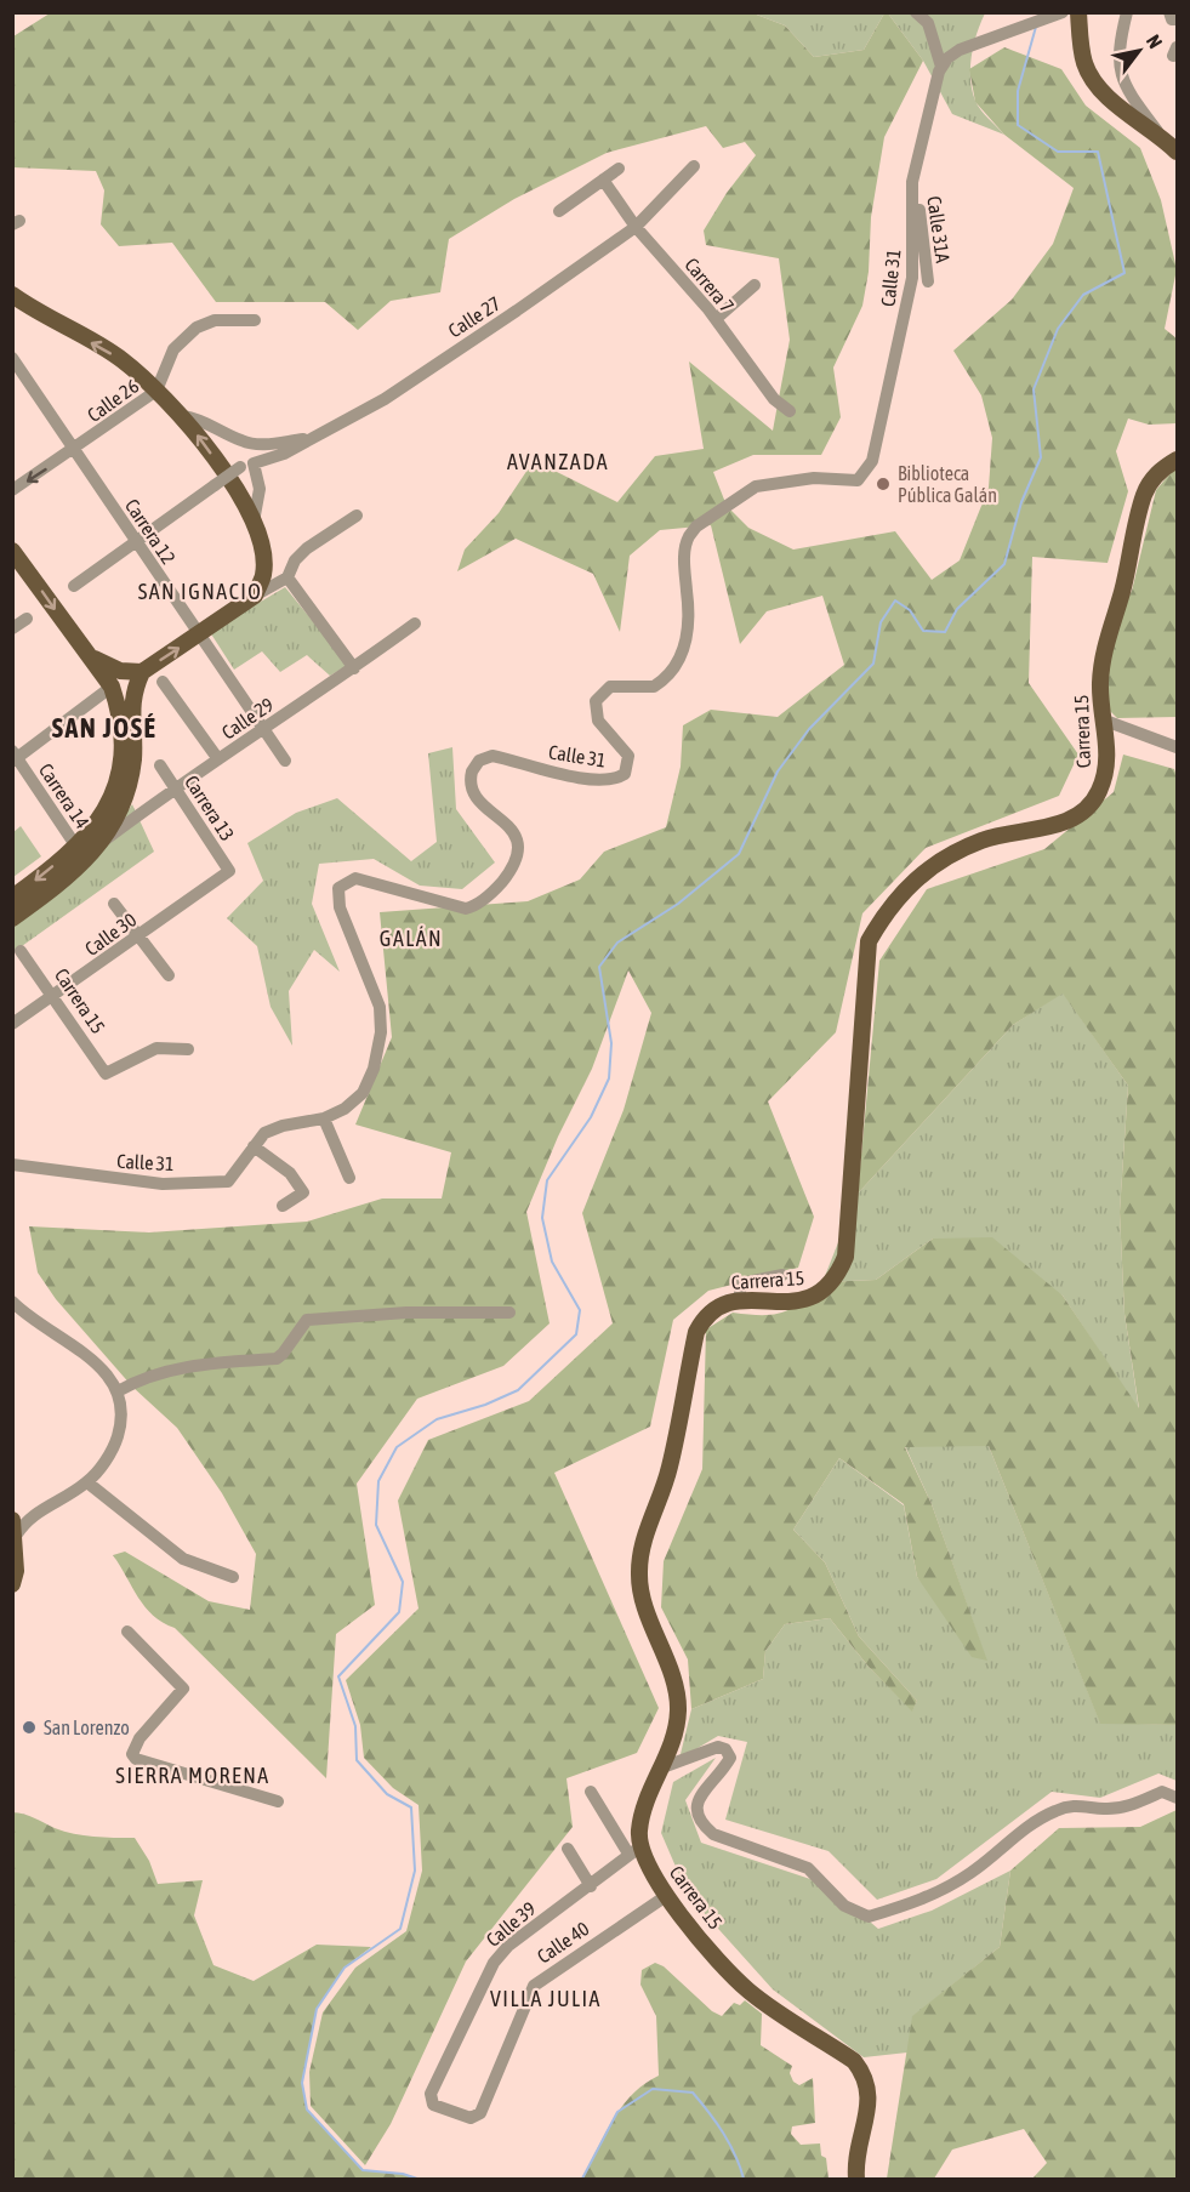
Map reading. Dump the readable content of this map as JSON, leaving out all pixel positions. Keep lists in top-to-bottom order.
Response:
{
  "streets": {
    "main road": ["Carrera 15"],
    "street": [
      "Calle 31A",
      "Calle 31",
      "Carrera 7",
      "Calle 27",
      "Calle 26",
      "Carrera 12",
      "Calle 29",
      "Carrera 14",
      "Carrera 13",
      "Calle 30",
      "Calle 39",
      "Calle 40"
    ]
  },
  "crossings": [
    ["Calle 31A", "Calle 31"],
    ["Carrera 7", "Calle 27"],
    ["Calle 26", "Carrera 12"],
    ["Carrera 12", "Calle 29"],
    ["Calle 29", "Carrera 13"],
    ["Carrera 15", "Calle 30"],
    ["Carrera 15", "Calle 39"],
    ["Carrera 15", "Calle 40"],
    ["Carrera 13", "Calle 30"],
    ["Calle 39", "Calle 40"]
  ],
  "districts": [
    "AVANZADA",
    "SAN IGNACIO",
    "SAN JOSÉ",
    "GALÁN",
    "SIERRA MORENA",
    "VILLA JULIA"
  ],
  "places": ["Biblioteca Pública Galán", "San Lorenzo"],
  "north": "top right"
}
